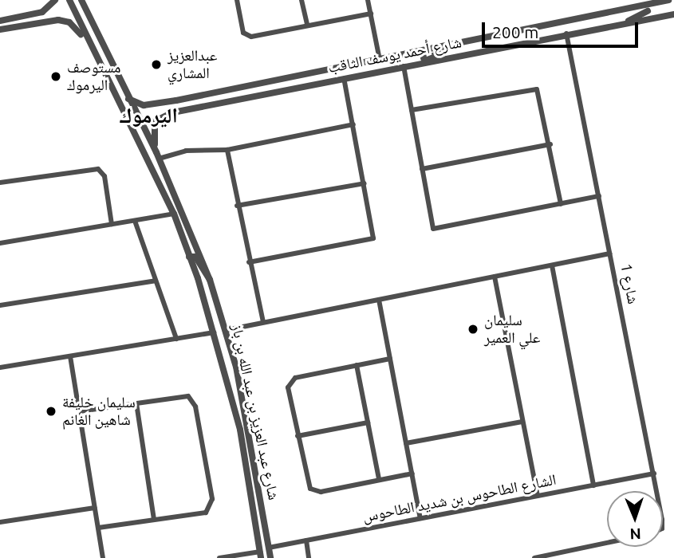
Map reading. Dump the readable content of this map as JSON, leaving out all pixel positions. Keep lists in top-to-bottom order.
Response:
{
  "streets": {
    "street": [
      "شارع أحمد يوسف الثاقب",
      "شارع 1",
      "شارع عبد العزيز بن عبد الله بن باز",
      "الشارع الطاحوس بن شديد الطاحوس"
    ]
  },
  "crossings": [
    ["شارع أحمد يوسف الثاقب", "شارع 1"],
    ["شارع أحمد يوسف الثاقب", "شارع عبد العزيز بن عبد الله بن باز"],
    ["شارع 1", "الشارع الطاحوس بن شديد الطاحوس"],
    ["شارع عبد العزيز بن عبد الله بن باز", "الشارع الطاحوس بن شديد الطاحوس"]
  ],
  "districts": ["اليرموك"],
  "places": [
    "عبدالعزيز المشاري",
    "مستوصف اليرموك",
    "سليمان علي العمير",
    "سليمان خليفة شاهين الغانم"
  ],
  "scale_bar": "200 m",
  "north": "bottom"
}
